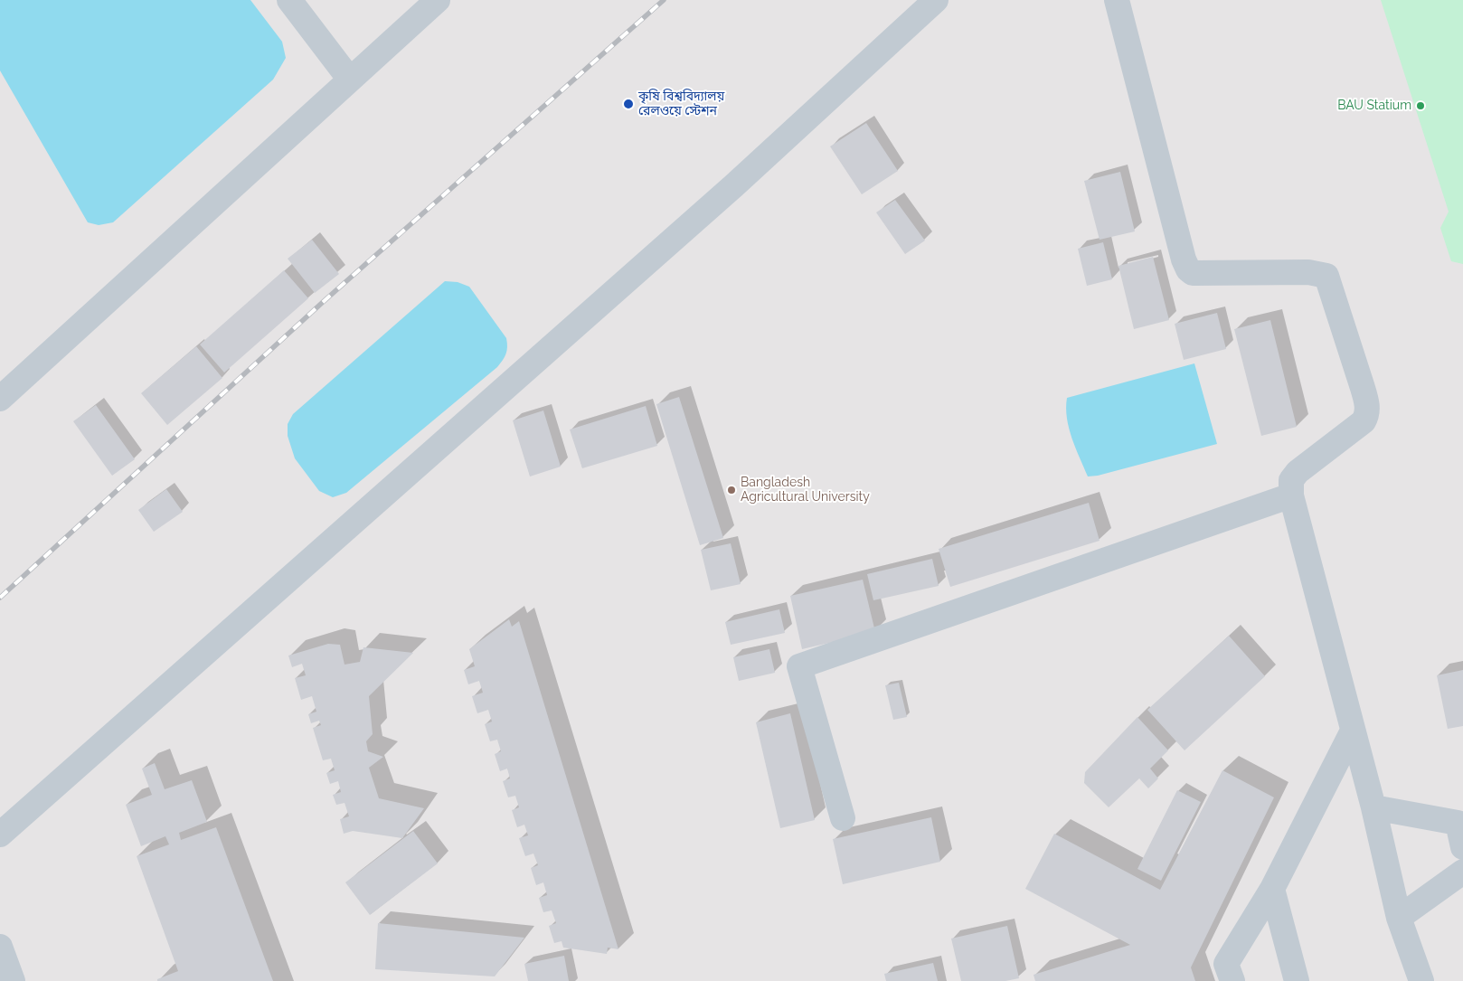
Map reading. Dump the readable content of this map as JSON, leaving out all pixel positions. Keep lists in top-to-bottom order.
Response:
{
  "places": ["কৃষি বিশ্ববিদ্যালয় রেলওয়ে স্টেশন", "BAU Statium", "Bangladesh Agricultural University"]
}
